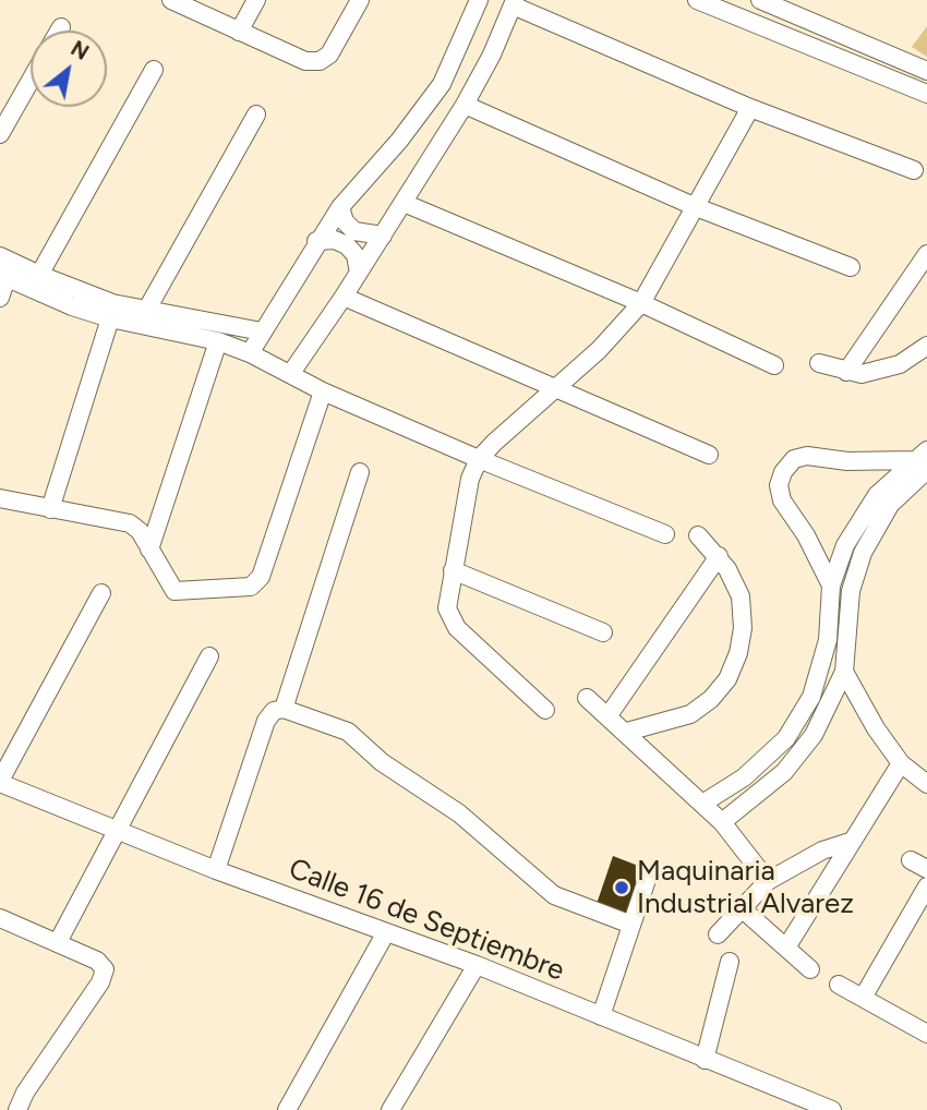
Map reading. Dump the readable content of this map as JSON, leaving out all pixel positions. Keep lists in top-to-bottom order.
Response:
{
  "streets": {
    "street": ["Calle 16 de Septiembre"]
  },
  "places": ["Maquinaria Industrial Alvarez"],
  "north": "top right"
}
